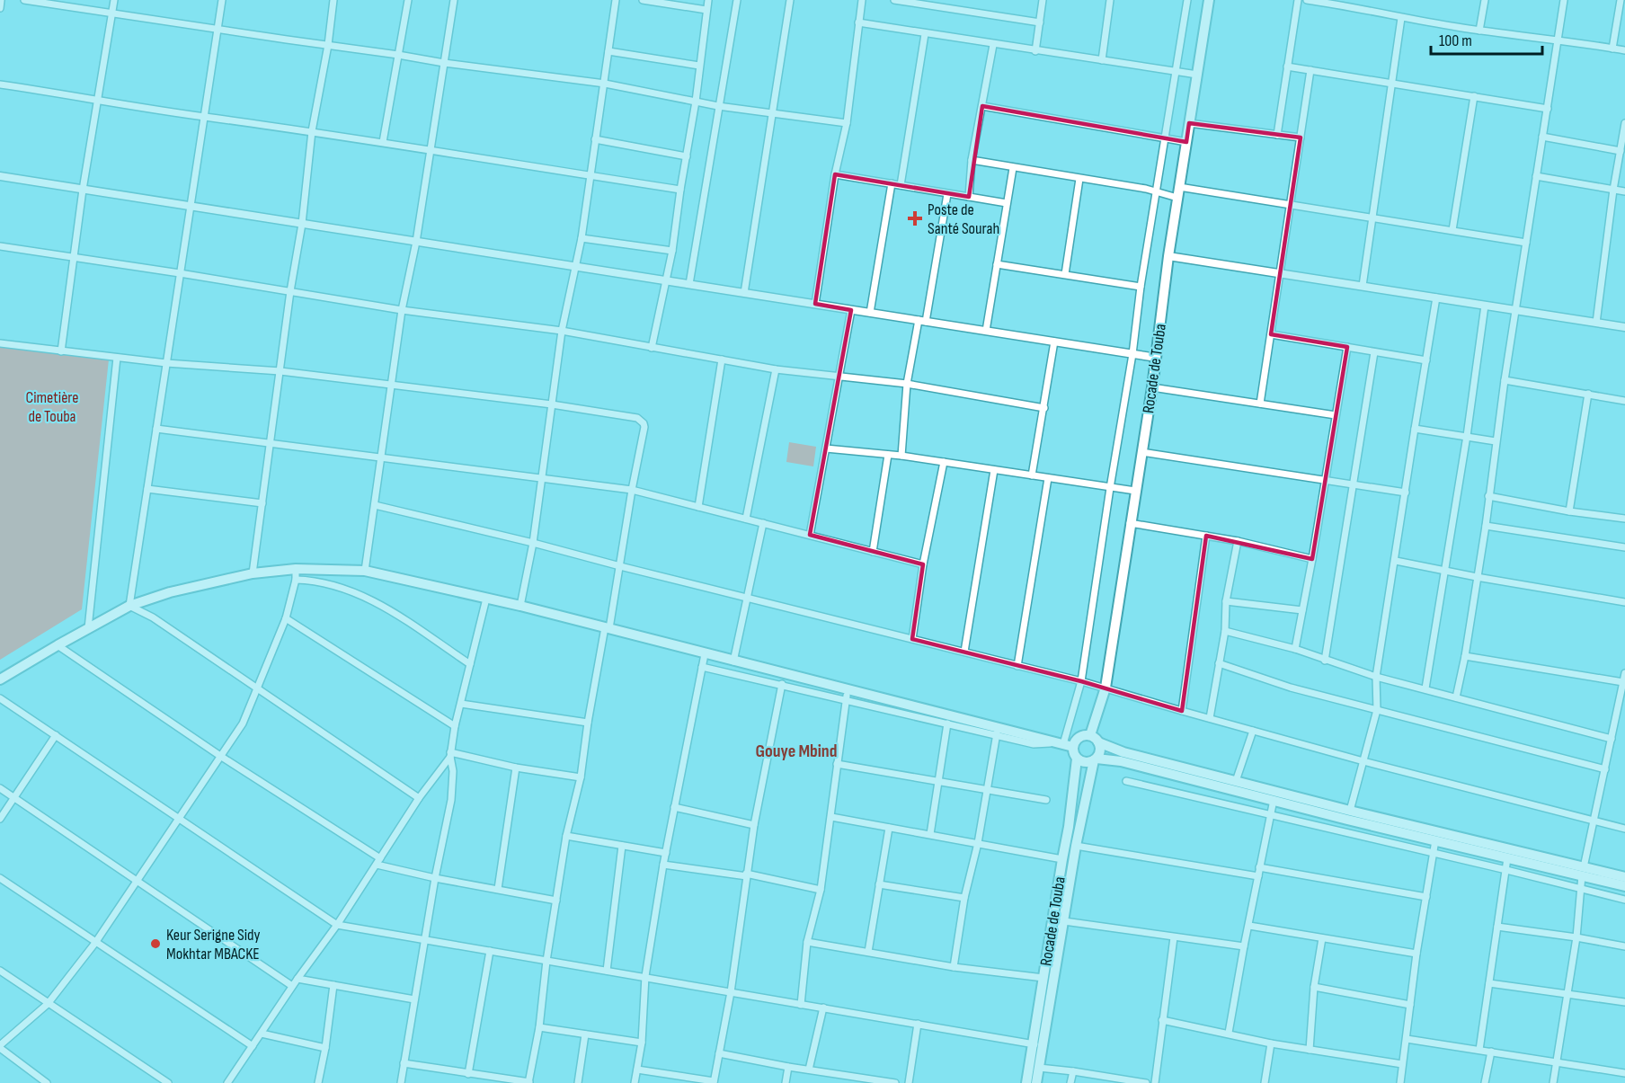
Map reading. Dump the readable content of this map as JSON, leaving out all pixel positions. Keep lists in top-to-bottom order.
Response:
{
  "streets": {
    "main road": ["Rocade de Touba"]
  },
  "districts": ["Gouye Mbind"],
  "parks": ["Cimetière de Touba"],
  "places": {
    "health": ["Poste de Santé Sourah"],
    "other": ["Keur Serigne Sidy Mokhtar MBACKE"]
  },
  "scale_bar": "100 m"
}
